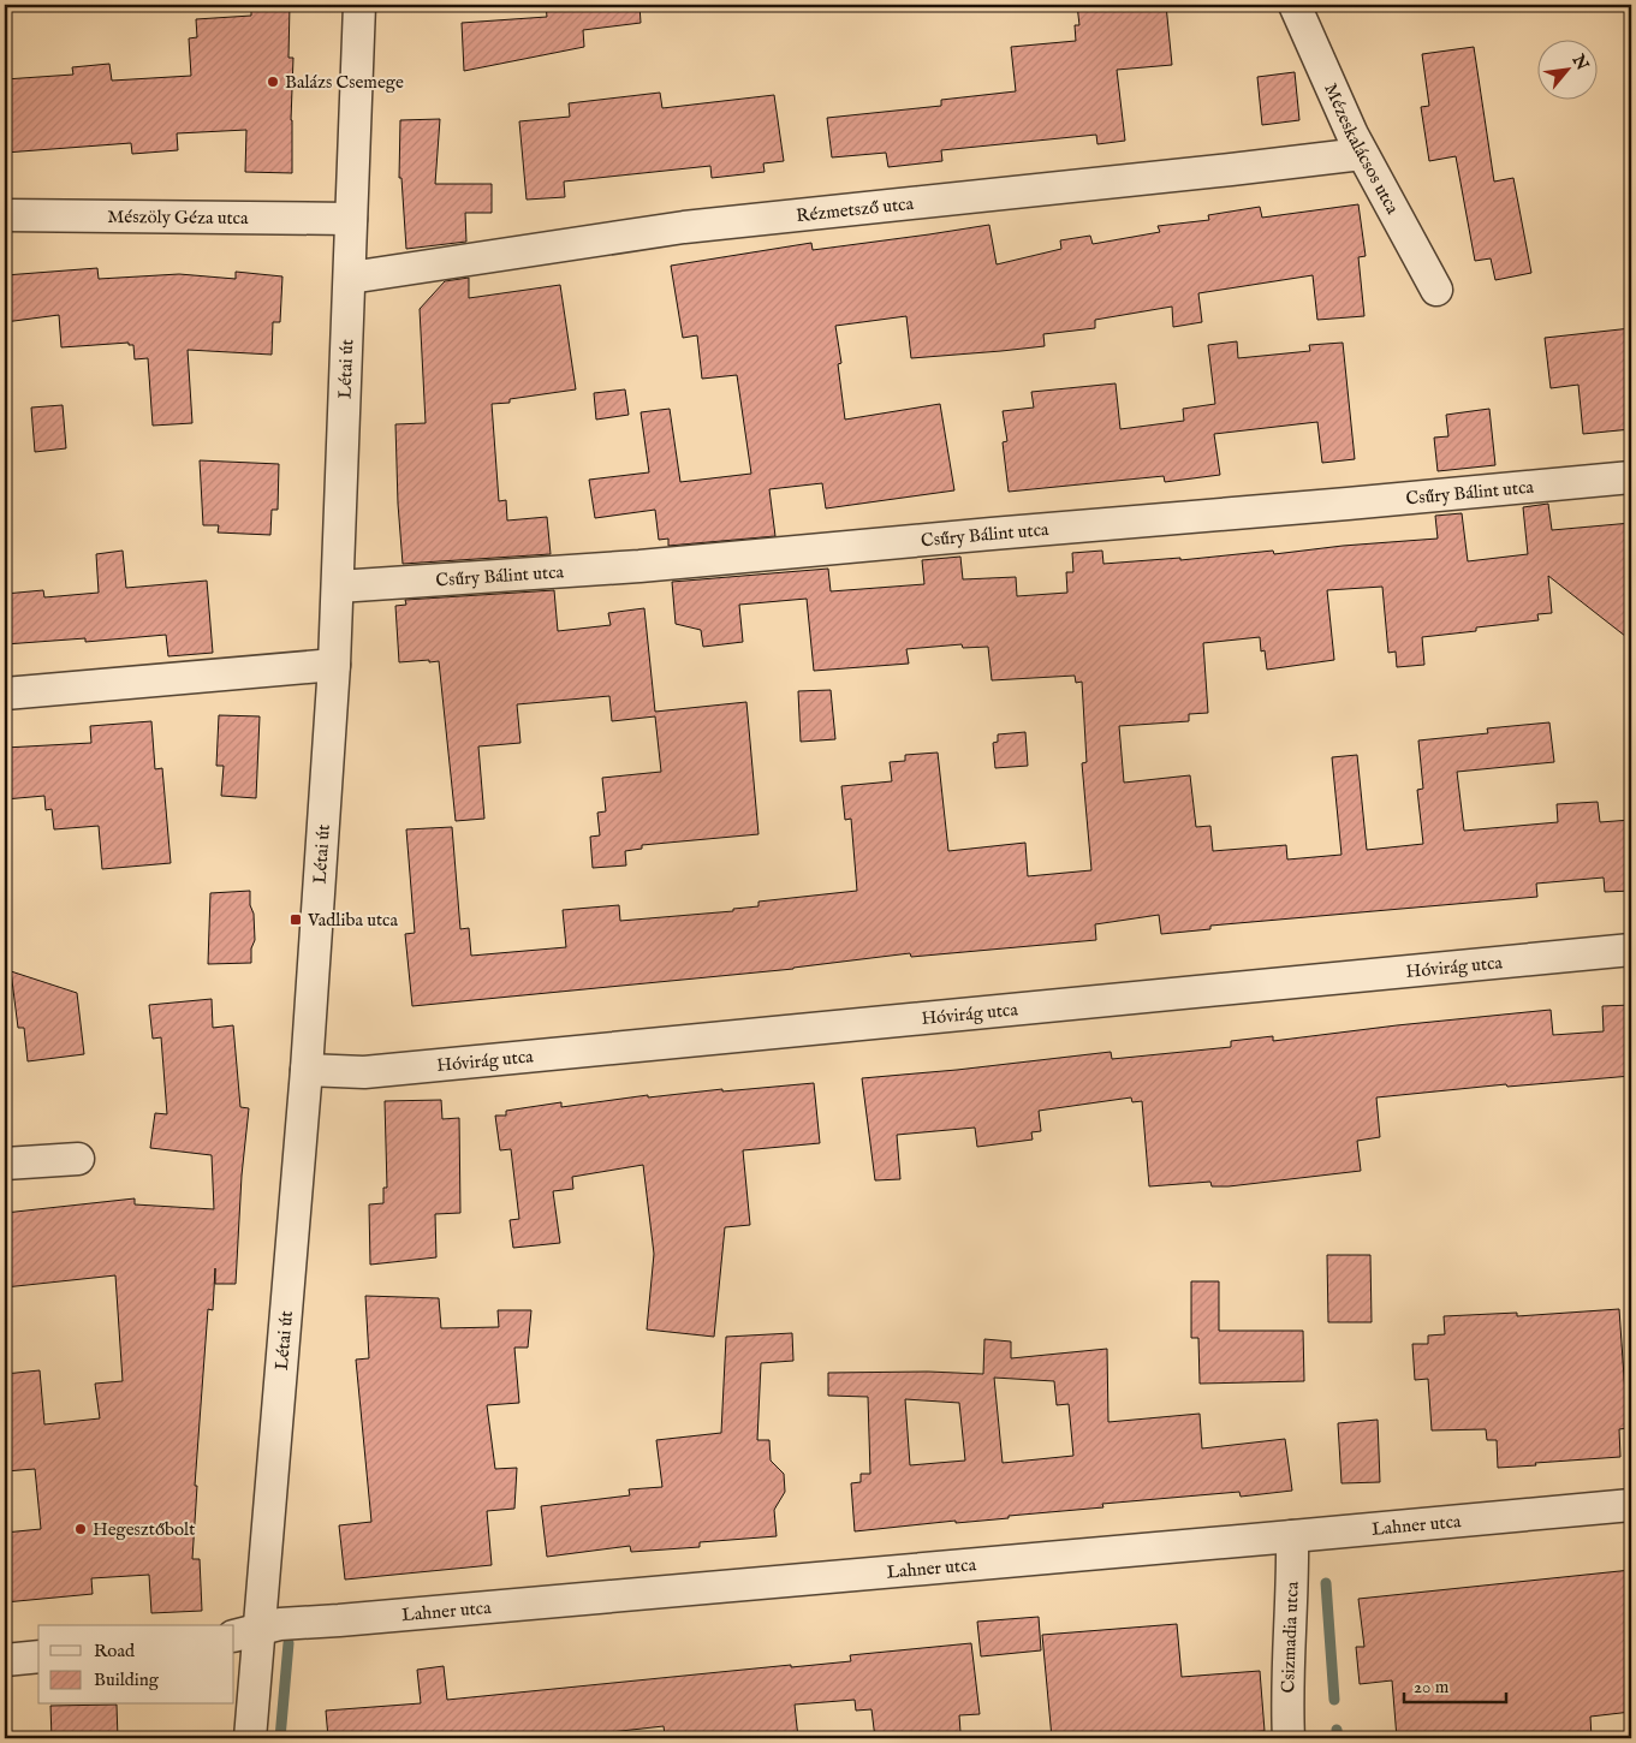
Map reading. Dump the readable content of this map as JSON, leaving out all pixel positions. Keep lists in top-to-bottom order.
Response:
{
  "streets": {
    "street": [
      "Mézeskalácsos utca",
      "Rézmetsző utca",
      "Mészöly Géza utca",
      "Létai út",
      "Csűry Bálint utca",
      "Hóvirág utca",
      "Lahner utca",
      "Csizmadia utca"
    ]
  },
  "crossings": [
    ["Mézeskalácsos utca", "Rézmetsző utca"],
    ["Rézmetsző utca", "Létai út"],
    ["Mészöly Géza utca", "Létai út"],
    ["Létai út", "Csűry Bálint utca"],
    ["Létai út", "Hóvirág utca"],
    ["Létai út", "Lahner utca"],
    ["Lahner utca", "Csizmadia utca"]
  ],
  "places": {
    "other": ["Balázs Csemege", "Hegesztőbolt"],
    "transit": ["Vadliba utca"]
  },
  "legend": ["Road", "Building"],
  "scale_bar": "20 m",
  "north": "top right"
}
